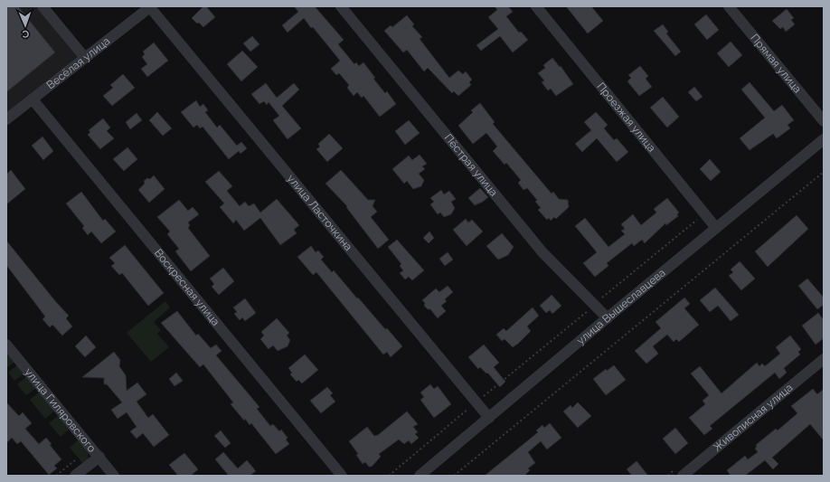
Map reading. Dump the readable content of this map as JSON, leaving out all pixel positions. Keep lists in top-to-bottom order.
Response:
{
  "streets": {
    "street": [
      "Весёлая улица",
      "Прямая улица",
      "Проезжая улица",
      "Пёстрая улица",
      "улица Ласточкина",
      "Воскресная улица",
      "улица Вышеславцева",
      "улица Гиляровского",
      "Живописная улица"
    ]
  },
  "crossings": [
    ["Весёлая улица", "улица Ласточкина"],
    ["Весёлая улица", "Воскресная улица"],
    ["Проезжая улица", "улица Вышеславцева"],
    ["Пёстрая улица", "улица Вышеславцева"],
    ["улица Ласточкина", "улица Вышеславцева"]
  ],
  "north": "bottom"
}
